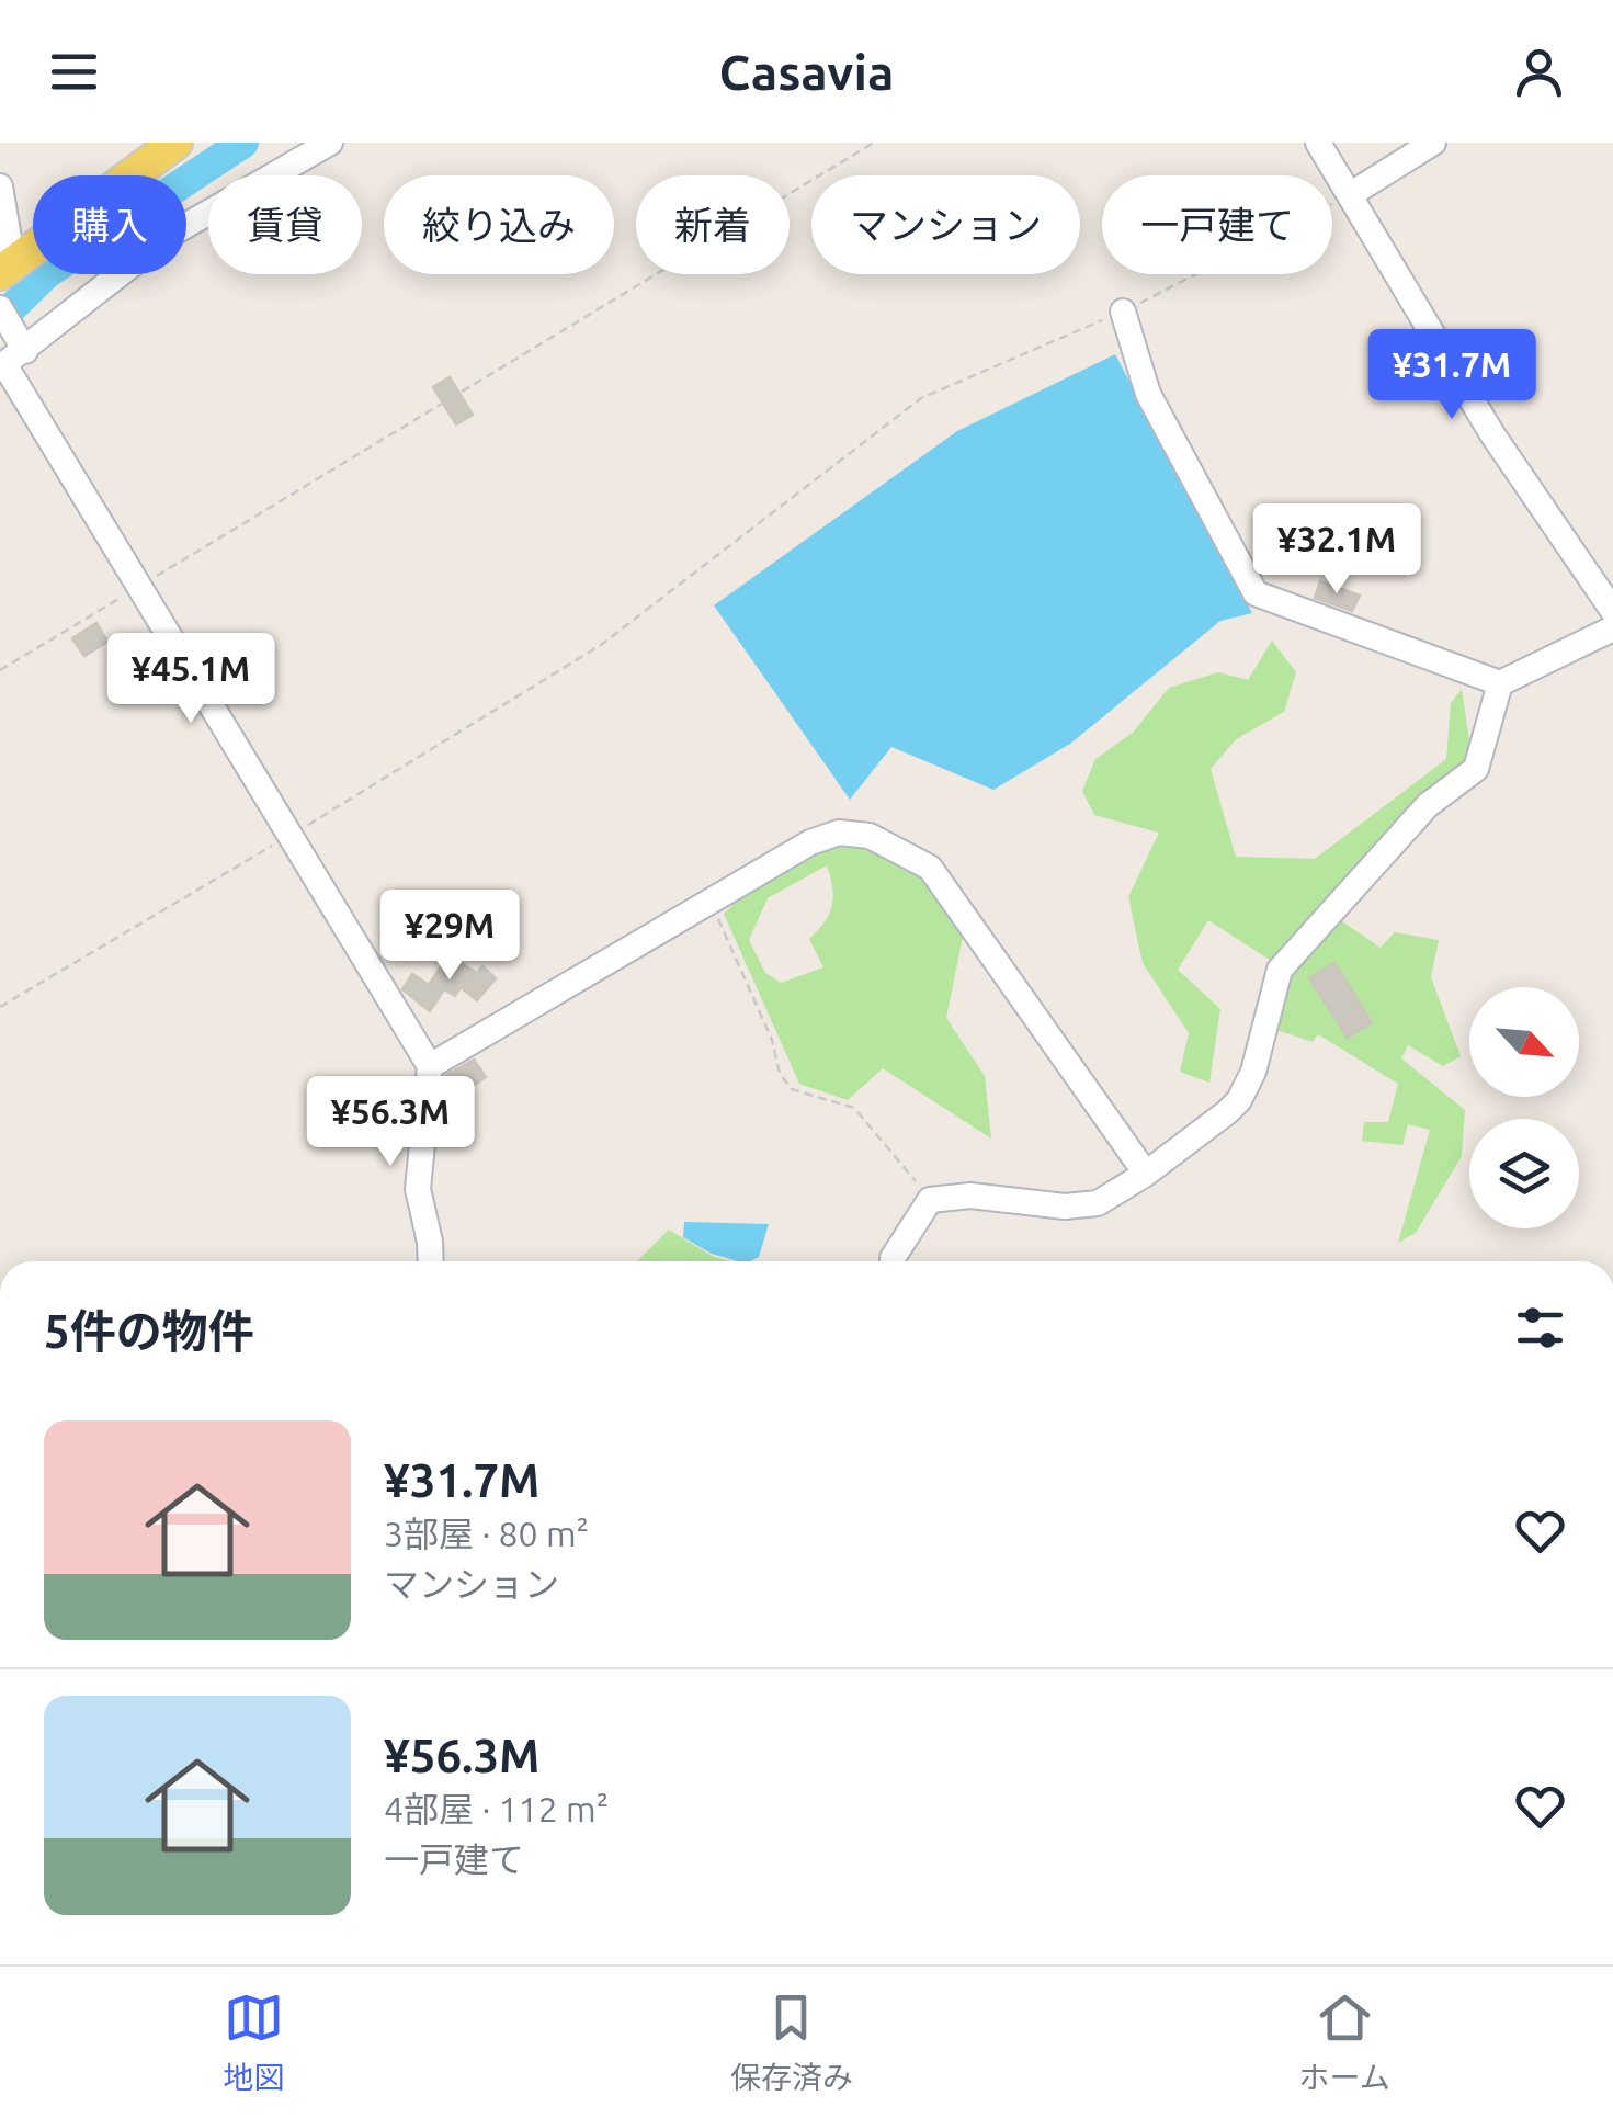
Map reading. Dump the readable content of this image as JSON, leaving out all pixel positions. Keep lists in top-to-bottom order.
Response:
{
  "north": "bottom right",
  "page": {
    "header": "Casavia",
    "chip": [
      "購入",
      "賃貸",
      "絞り込み",
      "新着",
      "マンション",
      "一戸建て"
    ],
    "price": [
      "¥31.7M",
      "¥32.1M",
      "¥45.1M",
      "¥29M",
      "¥56.3M"
    ],
    "heading": "5件の物件",
    "list": [
      {
        "name": "¥31.7M",
        "note": "3部屋 · 80 m² · マンション"
      },
      {
        "name": "¥56.3M",
        "note": "4部屋 · 112 m² · 一戸建て"
      }
    ],
    "tabs": ["地図", "保存済み", "ホーム"]
  }
}
